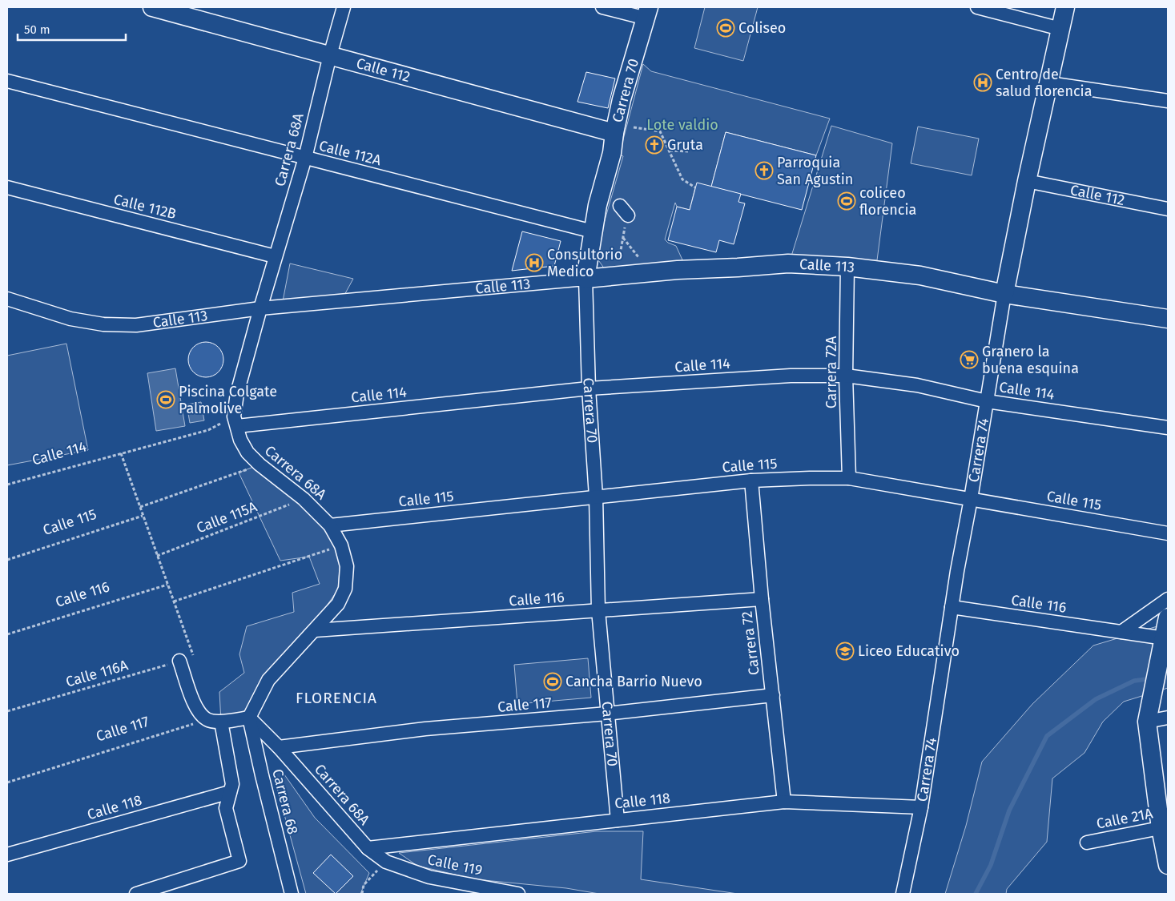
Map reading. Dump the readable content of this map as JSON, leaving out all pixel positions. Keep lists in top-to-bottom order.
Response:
{
  "streets": {
    "street": [
      "Calle 112",
      "Carrera 70",
      "Carrera 68A",
      "Calle 112A",
      "Calle 112B",
      "Calle 113",
      "Calle 114",
      "Carrera 72A",
      "Carrera 74",
      "Calle 115",
      "Calle 116",
      "Carrera 72",
      "Calle 117",
      "Calle 118",
      "Carrera 68",
      "Calle 21A",
      "Calle 119"
    ],
    "path": ["Calle 115A", "Calle 116A"]
  },
  "crossings": [
    ["Calle 112", "Carrera 70"],
    ["Calle 112", "Carrera 68A"],
    ["Calle 112", "Carrera 74"],
    ["Carrera 70", "Calle 112A"],
    ["Carrera 70", "Calle 113"],
    ["Carrera 70", "Calle 114"],
    ["Carrera 70", "Calle 115"],
    ["Carrera 70", "Calle 116"],
    ["Carrera 70", "Calle 117"],
    ["Carrera 70", "Calle 118"],
    ["Carrera 68A", "Calle 112A"],
    ["Carrera 68A", "Calle 112B"],
    ["Carrera 68A", "Calle 113"],
    ["Carrera 68A", "Calle 114"],
    ["Carrera 68A", "Calle 115"],
    ["Carrera 68A", "Calle 115A"],
    ["Carrera 68A", "Calle 116"],
    ["Carrera 68A", "Calle 117"],
    ["Carrera 68A", "Calle 118"],
    ["Carrera 68A", "Carrera 68"],
    ["Carrera 68A", "Calle 119"],
    ["Calle 113", "Carrera 72A"],
    ["Calle 113", "Carrera 74"],
    ["Calle 114", "Carrera 72A"],
    ["Calle 114", "Carrera 74"],
    ["Carrera 72A", "Calle 115"],
    ["Carrera 74", "Calle 115"],
    ["Carrera 74", "Calle 116"],
    ["Carrera 74", "Calle 118"],
    ["Calle 115", "Carrera 72"],
    ["Calle 116", "Carrera 72"],
    ["Carrera 72", "Calle 117"],
    ["Carrera 72", "Calle 118"]
  ],
  "districts": ["FLORENCIA"],
  "parks": ["Lote valdio"],
  "places": {
    "sports": [
      "Coliseo",
      "coliceo florencia",
      "Piscina Colgate Palmolive",
      "Cancha Barrio Nuevo"
    ],
    "hospital": ["Centro de salud florencia", "Consultorio Medico"],
    "church": ["Gruta", "Parroquia San Agustin"],
    "supermarket": ["Granero la buena esquina"],
    "school or university": ["Liceo Educativo"]
  },
  "scale_bar": "50 m"
}
